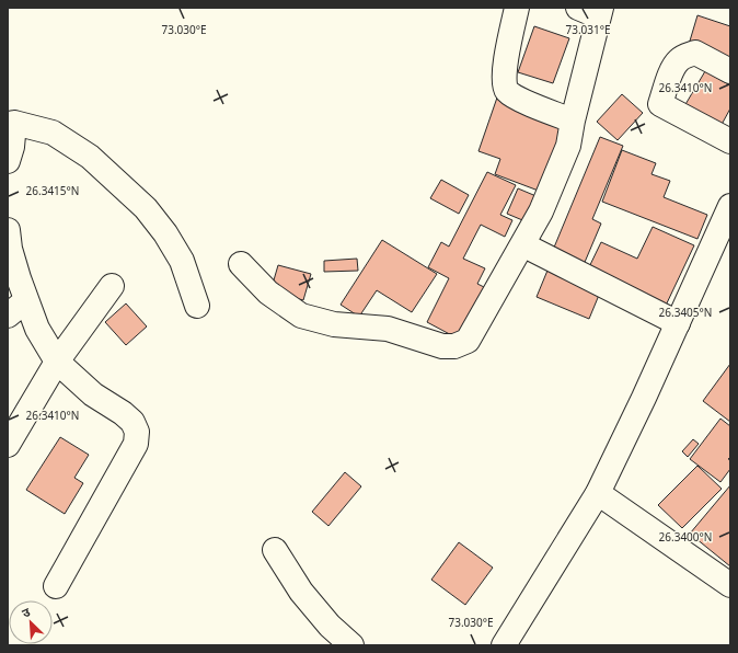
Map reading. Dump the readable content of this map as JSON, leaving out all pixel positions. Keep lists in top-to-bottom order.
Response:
{
  "north": "top left",
  "coordinates": [
    "73.030°E",
    "73.031°E",
    "26.3410°N",
    "26.3415°N",
    "26.3405°N",
    "26.3400°N"
  ]
}
